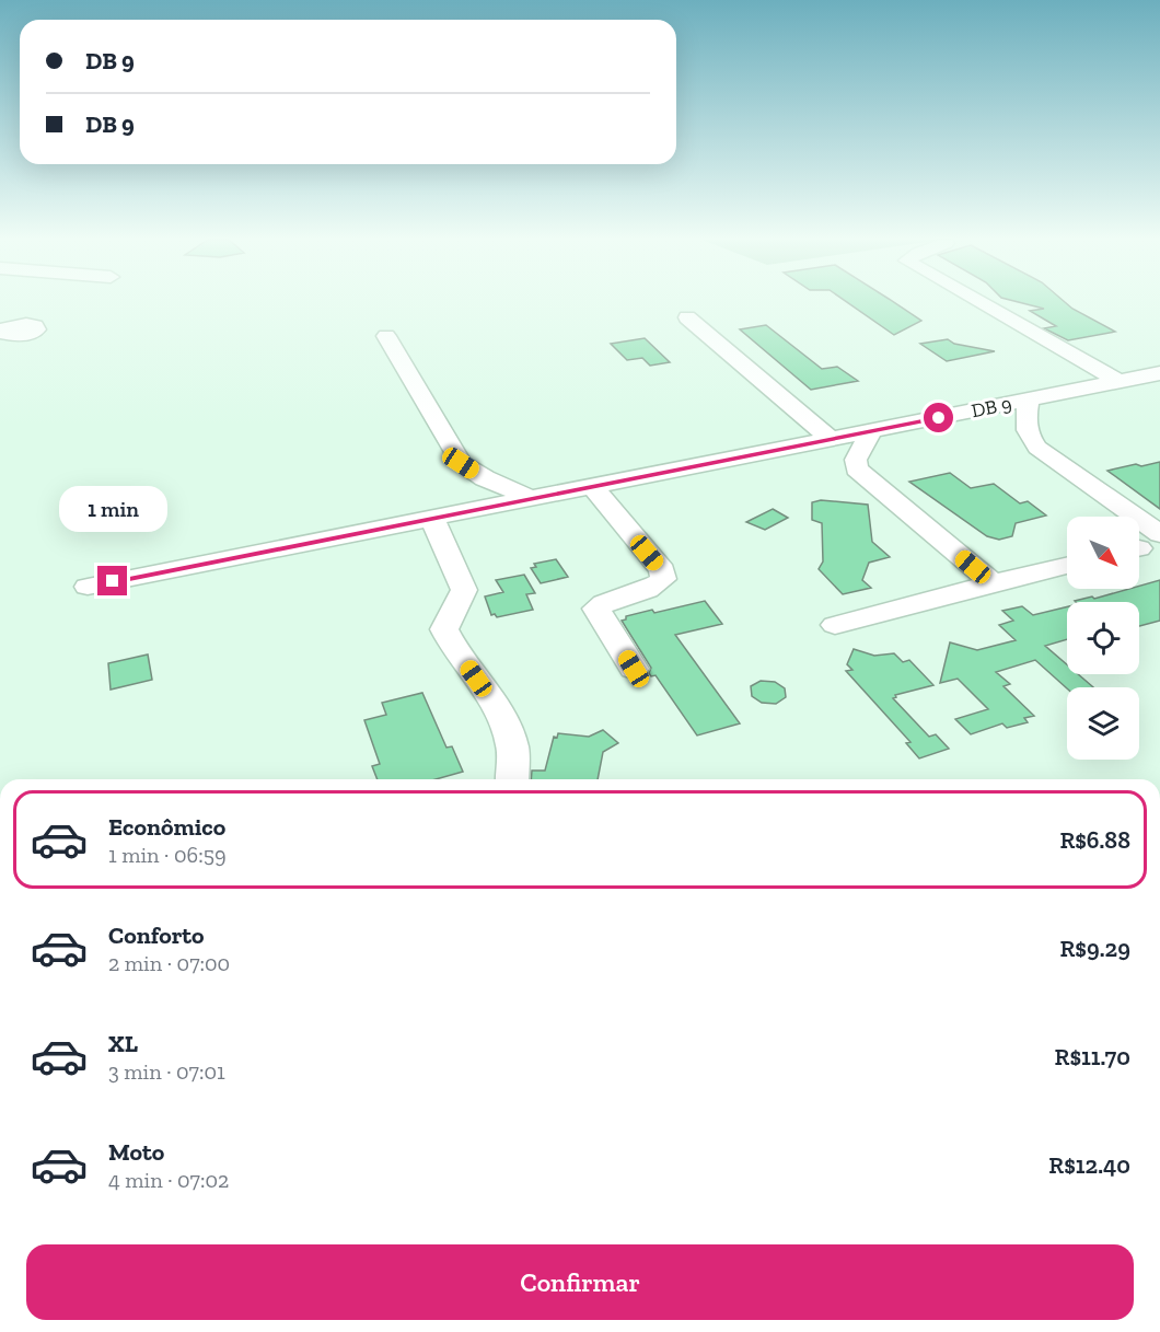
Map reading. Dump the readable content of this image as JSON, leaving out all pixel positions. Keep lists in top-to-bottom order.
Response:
{
  "streets": {
    "street": ["DB 9"]
  },
  "north": "bottom right",
  "page": {
    "banner": ["DB 9", "DB 9"],
    "bubble": "1 min",
    "list": [
      {
        "name": "Econômico",
        "note": "1 min · 06:59",
        "value": "R$6.88"
      },
      {
        "name": "Conforto",
        "note": "2 min · 07:00",
        "value": "R$9.29"
      },
      {
        "name": "XL",
        "note": "3 min · 07:01",
        "value": "R$11.70"
      },
      {
        "name": "Moto",
        "note": "4 min · 07:02",
        "value": "R$12.40"
      }
    ],
    "buttons": "Confirmar"
  }
}
